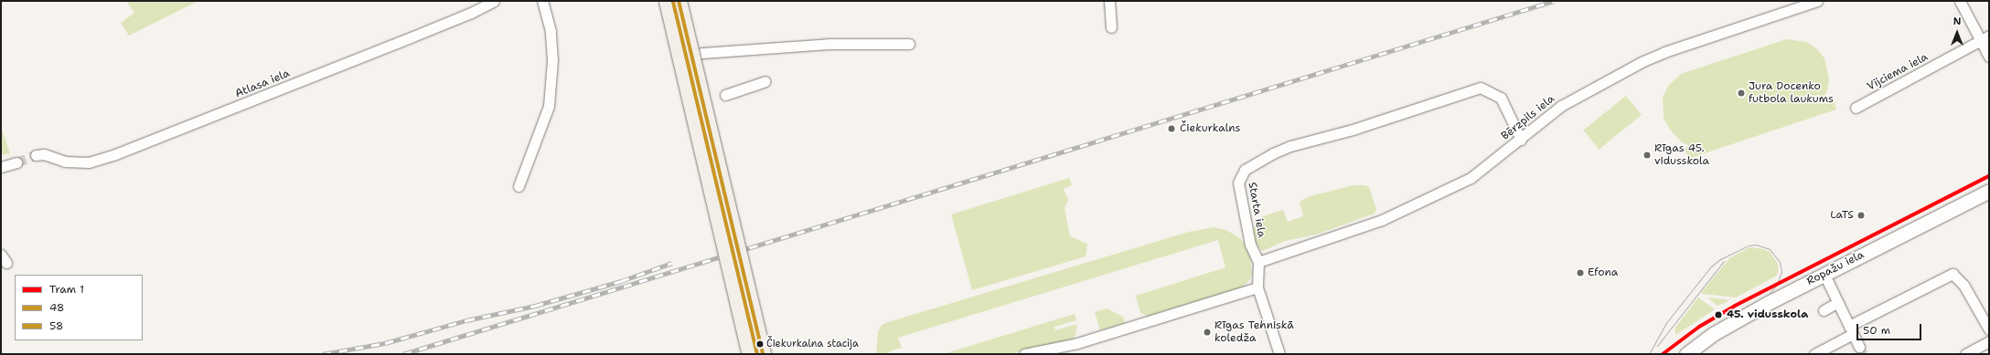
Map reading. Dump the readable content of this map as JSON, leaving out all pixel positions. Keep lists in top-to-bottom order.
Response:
{
  "streets": {
    "street": [
      "Vijciema iela",
      "Atlasa iela",
      "Bērzpils iela",
      "Starta iela",
      "Ropažu iela"
    ]
  },
  "crossings": [
    ["Bērzpils iela", "Starta iela"]
  ],
  "places": [
    "Jura Docenko futbola laukums",
    "Čiekurkalns",
    "Rīgas 45. vidusskola",
    "LaTS",
    "Efona",
    "45. vidusskola",
    "Rīgas Tehniskā koledža",
    "Čiekurkalna stacija"
  ],
  "lines": ["transit line 48", "transit line 58", "tram line 1"],
  "legend": ["Tram 1", "48", "58"],
  "scale_bar": "50 m",
  "north": "top"
}
